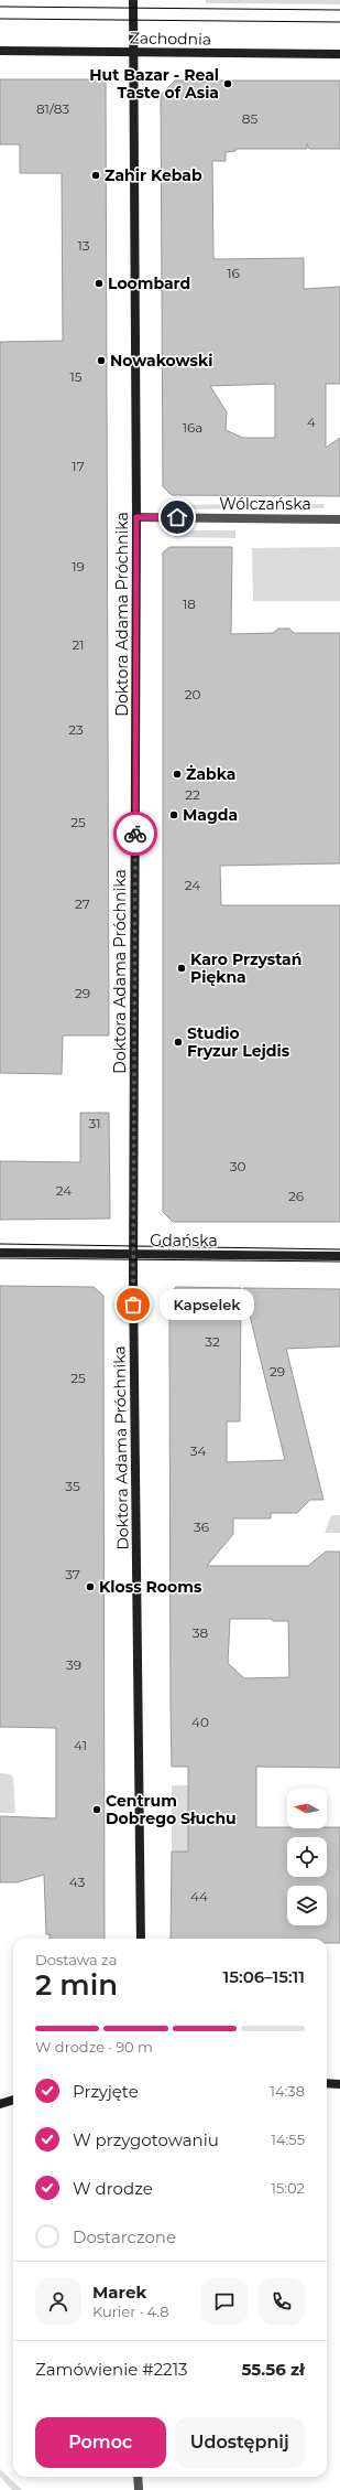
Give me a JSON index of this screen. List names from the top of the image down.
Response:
{
  "streets": {
    "street": [
      "Zachodnia",
      "Wólczańska",
      "Doktora Adama Próchnika",
      "Gdańska"
    ]
  },
  "crossings": [
    ["Zachodnia", "Doktora Adama Próchnika"],
    ["Wólczańska", "Doktora Adama Próchnika"],
    ["Doktora Adama Próchnika", "Gdańska"]
  ],
  "places": [
    "Hut Bazar - Real Taste of Asia",
    "Zahir Kebab",
    "Loombard",
    "Nowakowski",
    "Żabka",
    "Magda",
    "Karo Przystań Piękna",
    "Studio Fryzur Lejdis",
    "Kapselek",
    "Kloss Rooms",
    "Centrum Dobrego Słuchu"
  ],
  "house_numbers": [
    "81/83",
    "85",
    "13",
    "16",
    "15",
    "4",
    "16a",
    "17",
    "19",
    "18",
    "21",
    "20",
    "23",
    "22",
    "25",
    "24",
    "27",
    "29",
    "31",
    "30",
    "24",
    "26",
    "32",
    "29",
    "25",
    "34",
    "35",
    "36",
    "37",
    "38",
    "39",
    "40",
    "41",
    "43",
    "44"
  ],
  "north": "left",
  "page": {
    "bubble": "Kapselek",
    "heading": ["2 min", "Dostawa za", "15:06–15:11"],
    "panel": [
      "Marek",
      "Kurier · 4.8",
      "Zamówienie #2213",
      "55.56 zł"
    ],
    "bar": "W drodze · 90 m",
    "list": [
      ["Przyjęte", "14:38"],
      ["W przygotowaniu", "14:55"],
      ["W drodze", "15:02"],
      "Dostarczone"
    ],
    "buttons": ["Pomoc", "Udostępnij"]
  }
}
